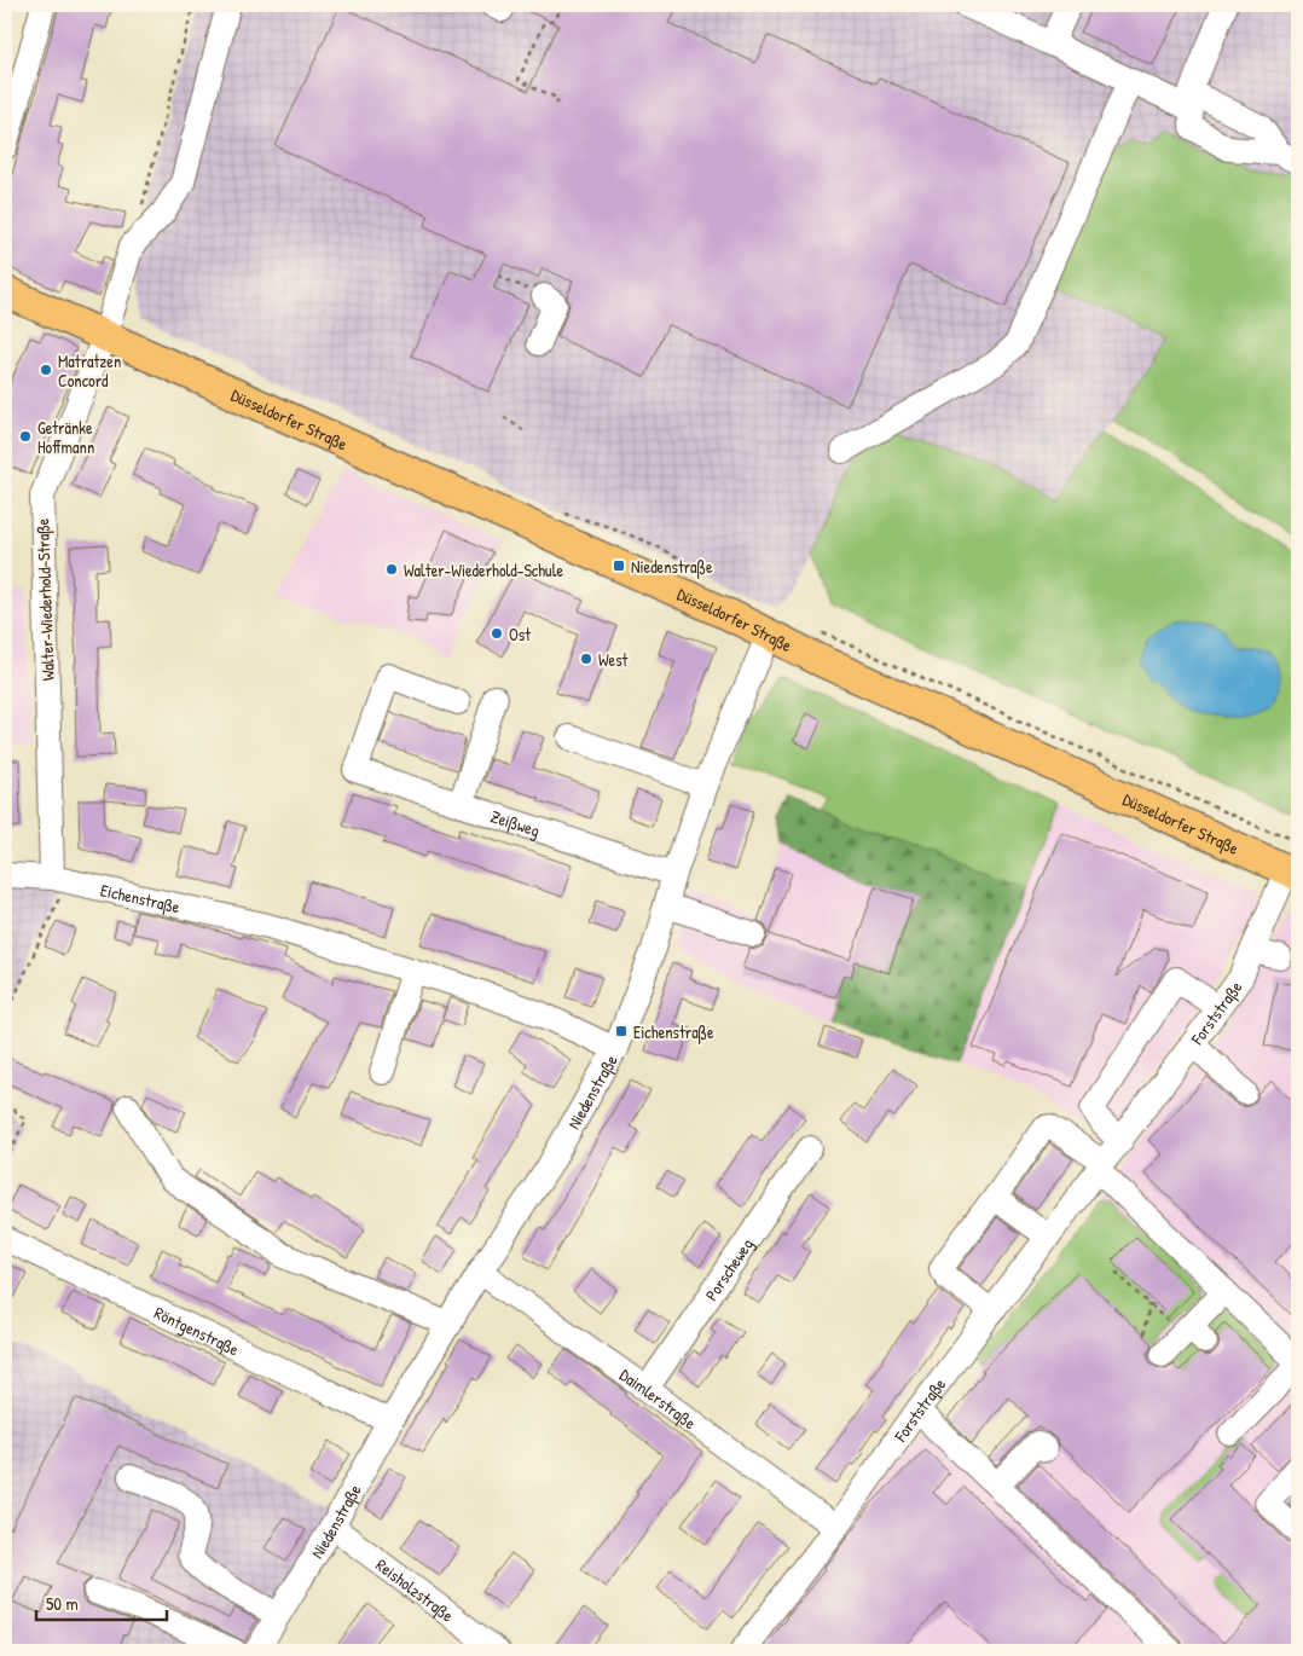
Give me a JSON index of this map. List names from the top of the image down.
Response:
{
  "streets": {
    "main road": ["Düsseldorfer Straße"],
    "street": [
      "Walter-Wiederhold-Straße",
      "Zeißweg",
      "Eichenstraße",
      "Forststraße",
      "Niedenstraße",
      "Porscheweg",
      "Röntgenstraße",
      "Daimlerstraße",
      "Reisholzstraße"
    ]
  },
  "crossings": [
    ["Düsseldorfer Straße", "Walter-Wiederhold-Straße"],
    ["Düsseldorfer Straße", "Forststraße"],
    ["Düsseldorfer Straße", "Niedenstraße"],
    ["Walter-Wiederhold-Straße", "Eichenstraße"],
    ["Zeißweg", "Niedenstraße"],
    ["Eichenstraße", "Niedenstraße"],
    ["Forststraße", "Daimlerstraße"],
    ["Niedenstraße", "Röntgenstraße"],
    ["Niedenstraße", "Daimlerstraße"],
    ["Niedenstraße", "Reisholzstraße"],
    ["Porscheweg", "Daimlerstraße"]
  ],
  "places": {
    "other": [
      "Matratzen Concord",
      "Getränke Hoffmann",
      "Walter-Wiederhold-Schule",
      "Ost",
      "West"
    ],
    "transit": ["Niedenstraße", "Eichenstraße"]
  },
  "scale_bar": "50 m"
}
